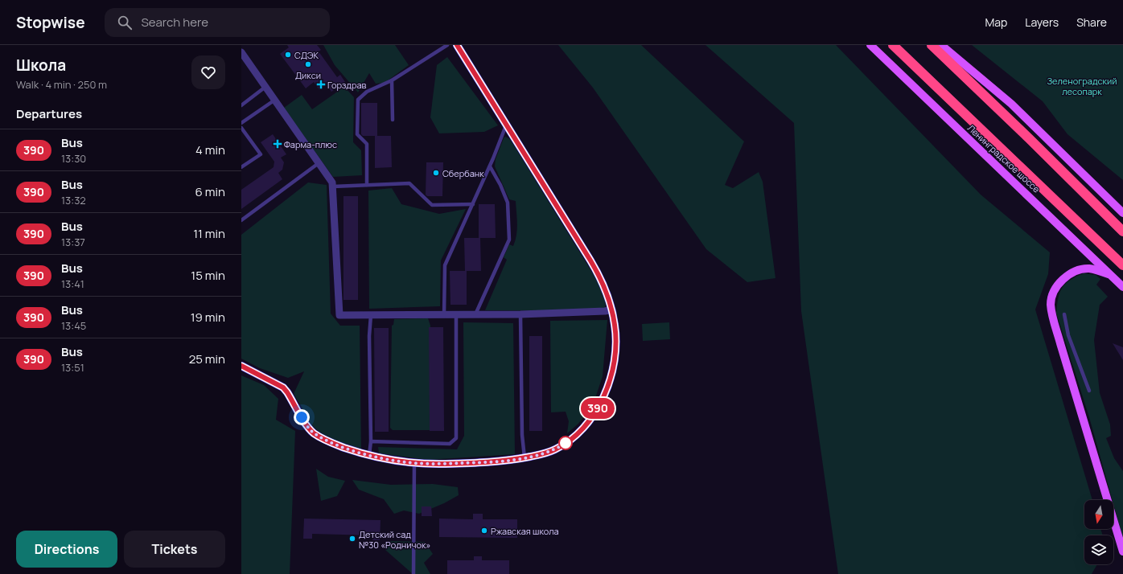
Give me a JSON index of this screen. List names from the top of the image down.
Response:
{
  "streets": {
    "highway": ["Ленинградское шоссе"]
  },
  "parks": ["Зеленоградский лесопарк"],
  "places": {
    "other": [
      "СДЭК",
      "Дикси",
      "Сбербанк",
      "Ржавская школа",
      "Детский сад №30 «Родничок»"
    ],
    "health": ["Горздрав", "Фарма-плюс"]
  },
  "lines": ["bus line 390"],
  "north": "bottom",
  "page": {
    "header": "Stopwise",
    "search": "Search here",
    "nav": ["Map", "Layers", "Share"],
    "heading": [
      ["Школа", "Walk · 4 min · 250 m"],
      "Departures"
    ],
    "on_map": "390",
    "list": [
      {
        "mark": "390",
        "name": "Bus",
        "note": "13:30",
        "value": "4 min"
      },
      {
        "mark": "390",
        "name": "Bus",
        "note": "13:32",
        "value": "6 min"
      },
      {
        "mark": "390",
        "name": "Bus",
        "note": "13:37",
        "value": "11 min"
      },
      {
        "mark": "390",
        "name": "Bus",
        "note": "13:41",
        "value": "15 min"
      },
      {
        "mark": "390",
        "name": "Bus",
        "note": "13:45",
        "value": "19 min"
      },
      {
        "mark": "390",
        "name": "Bus",
        "note": "13:51",
        "value": "25 min"
      }
    ],
    "buttons": ["Directions", "Tickets"]
  }
}
